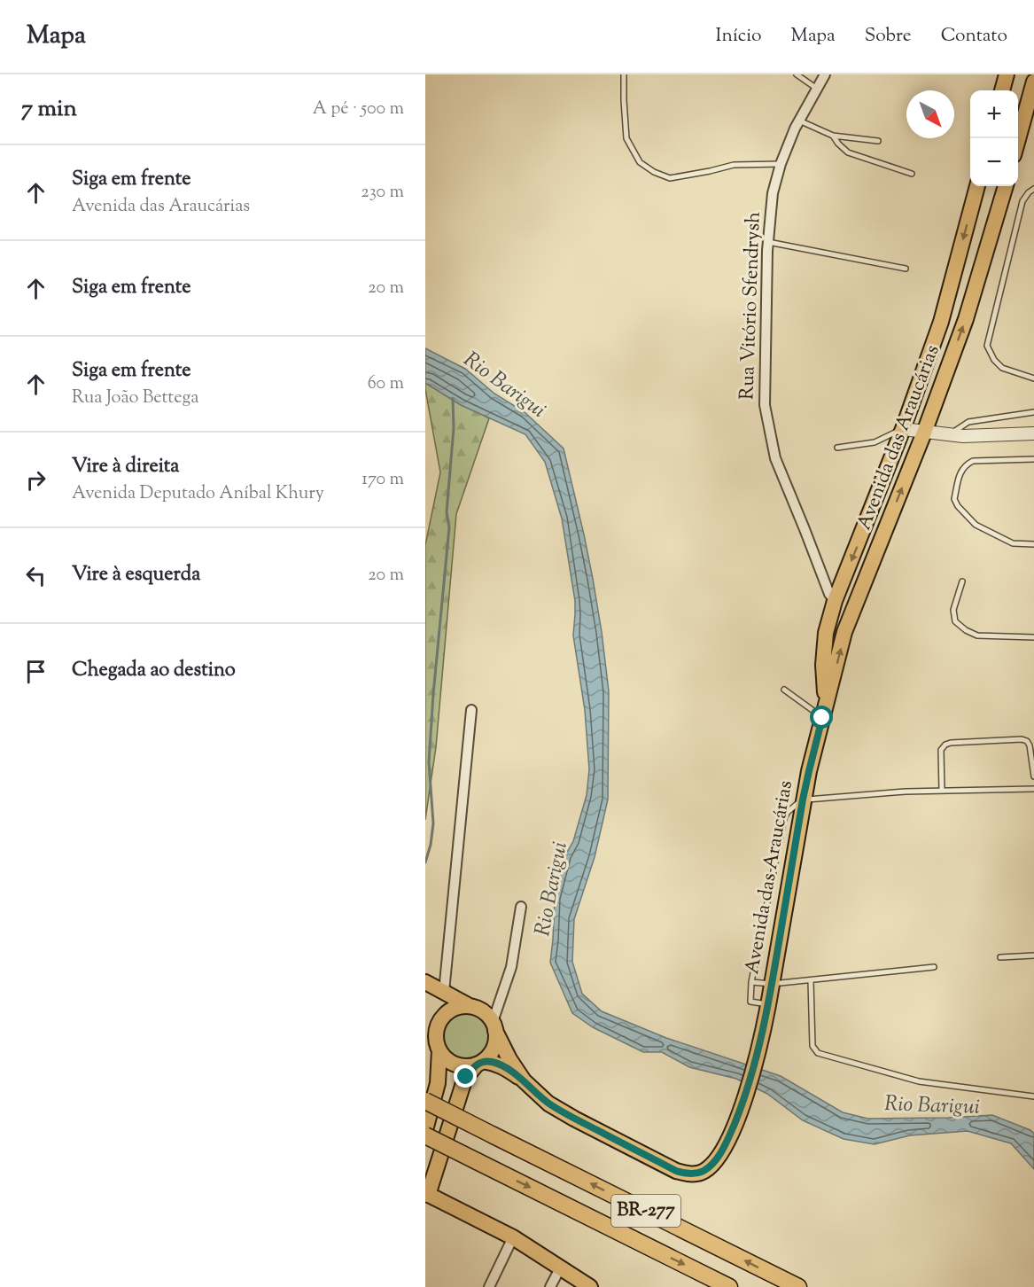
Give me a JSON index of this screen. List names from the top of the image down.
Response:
{
  "streets": {
    "highway": ["BR-277"],
    "main road": ["Avenida das Araucárias"],
    "street": ["Rua Vitório Sfendrysh"]
  },
  "crossings": [
    ["Rua Vitório Sfendrysh", "Avenida das Araucárias"]
  ],
  "water": ["Rio Barigui"],
  "north": "bottom right",
  "page": {
    "header": "Mapa",
    "nav": [
      "Início",
      "Mapa",
      "Sobre",
      "Contato"
    ],
    "heading": ["7 min", "A pé · 500 m"],
    "map_buttons": ["+", "−"],
    "list": [
      ["Siga em frente", "Avenida das Araucárias", "230 m"],
      ["Siga em frente", "20 m"],
      ["Siga em frente", "Rua João Bettega", "60 m"],
      ["Vire à direita", "Avenida Deputado Aníbal Khury", "170 m"],
      ["Vire à esquerda", "20 m"],
      "Chegada ao destino"
    ]
  }
}
